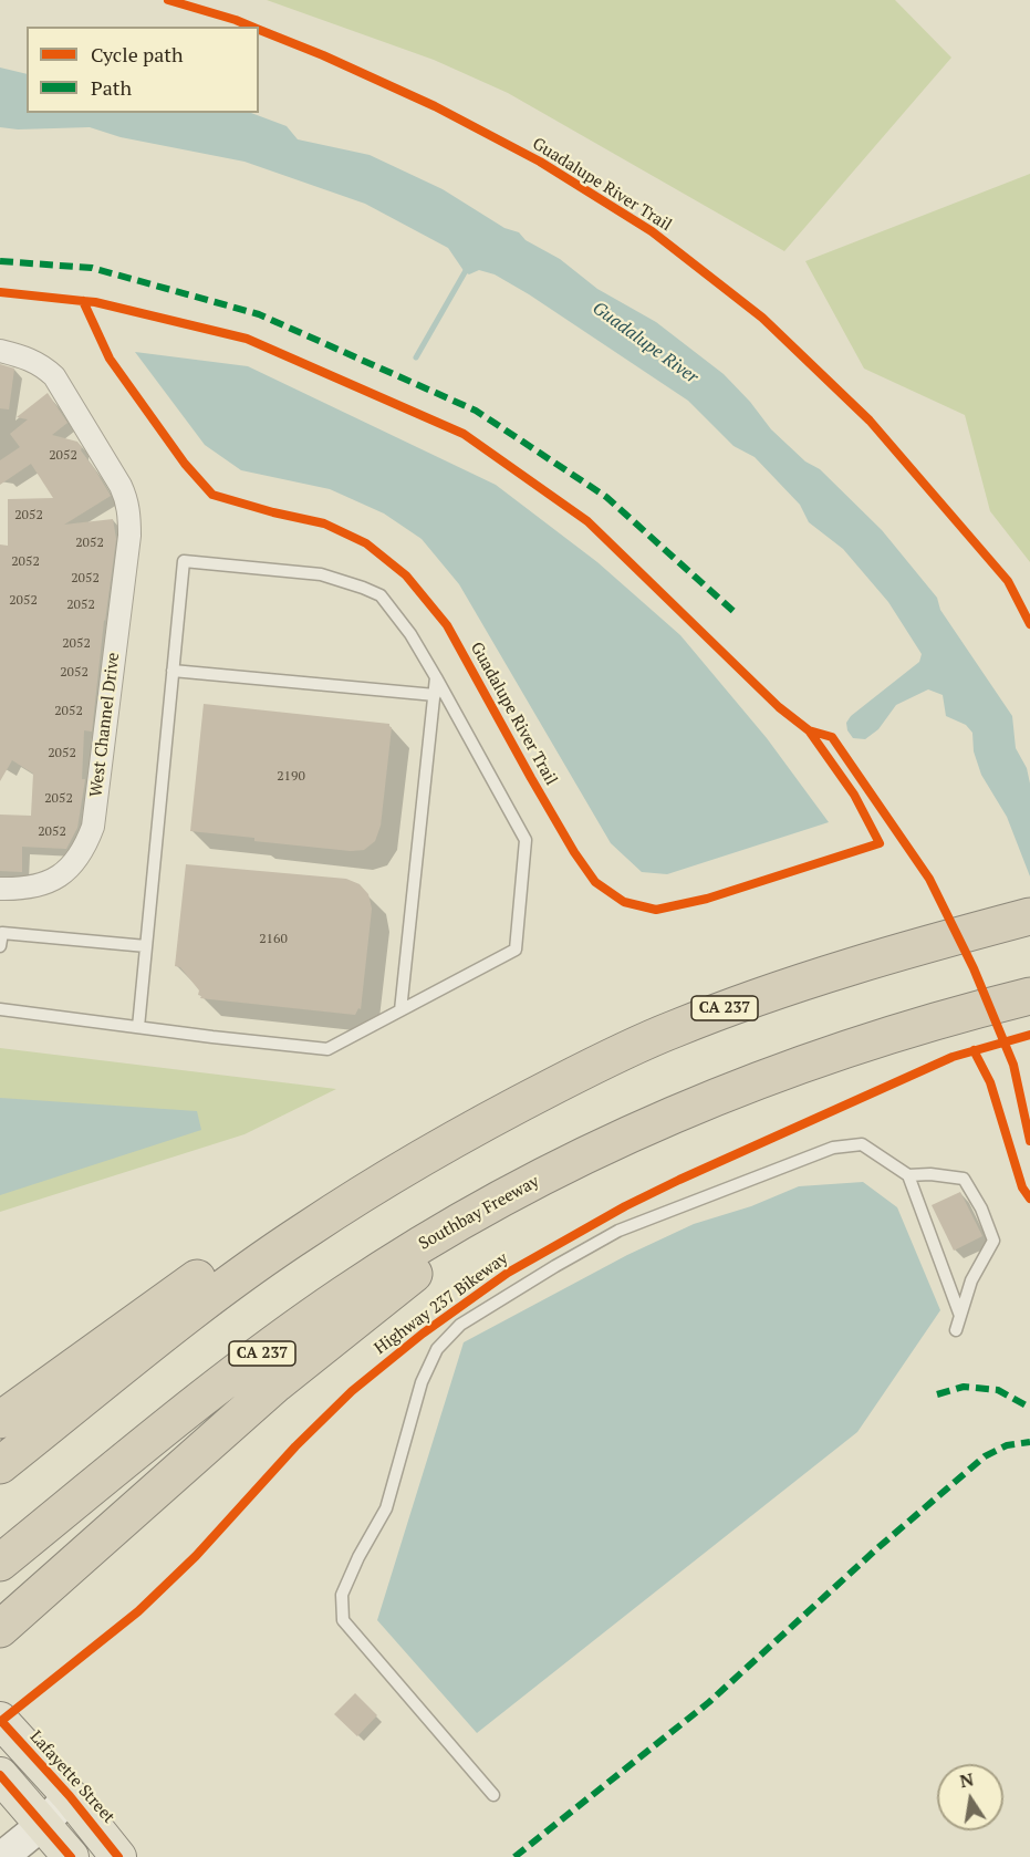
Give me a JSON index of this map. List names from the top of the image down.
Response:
{
  "streets": {
    "highway": ["CA 237", "Southbay Freeway"],
    "main road": ["Lafayette Street"],
    "street": ["West Channel Drive"],
    "cycle path": ["Guadalupe River Trail", "Highway 237 Bikeway"]
  },
  "water": ["Guadalupe River"],
  "house_numbers": [
    "2052",
    "2052",
    "2052",
    "2052",
    "2052",
    "2052",
    "2052",
    "2052",
    "2052",
    "2052",
    "2052",
    "2190",
    "2052",
    "2052",
    "2160"
  ],
  "legend": ["Cycle path", "Path"],
  "north": "top"
}
